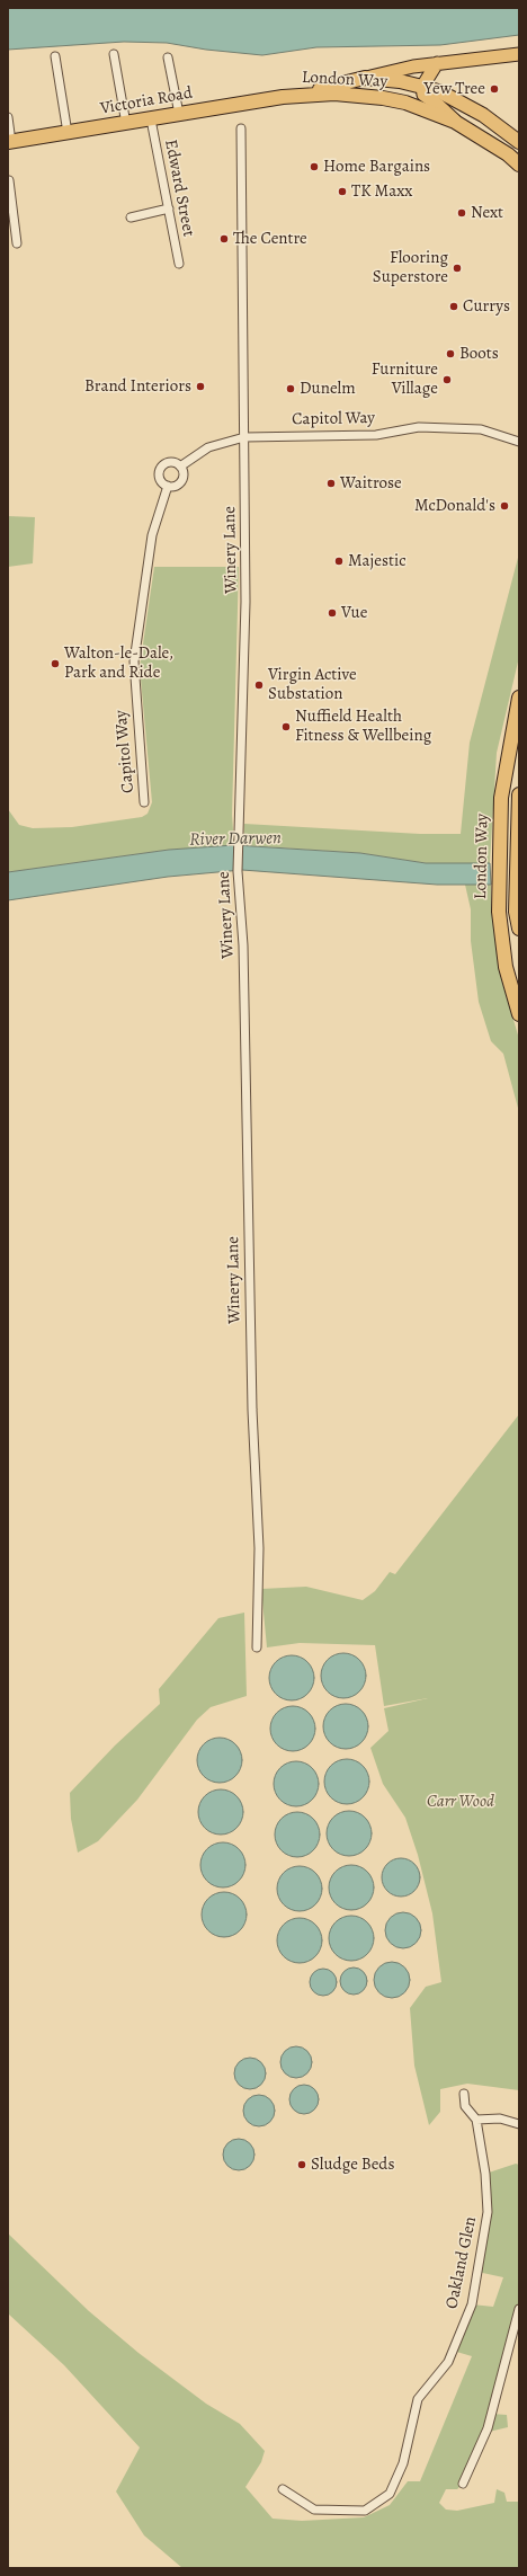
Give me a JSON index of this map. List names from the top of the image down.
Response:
{
  "streets": {
    "highway": ["London Way", "Victoria Road"],
    "street": [
      "Edward Street",
      "Capitol Way",
      "Winery Lane",
      "Oakland Glen"
    ]
  },
  "crossings": [
    ["London Way", "Victoria Road"],
    ["Victoria Road", "Edward Street"],
    ["Capitol Way", "Winery Lane"]
  ],
  "water": ["River Darwen"],
  "parks": ["Carr Wood"],
  "places": [
    "Yew Tree",
    "Home Bargains",
    "TK Maxx",
    "Next",
    "The Centre",
    "Flooring Superstore",
    "Currys",
    "Boots",
    "Furniture Village",
    "Brand Interiors",
    "Dunelm",
    "Waitrose",
    "McDonald's",
    "Majestic",
    "Vue",
    "Walton-le-Dale, Park and Ride",
    "Virgin Active Substation",
    "Nuffield Health Fitness & Wellbeing",
    "Sludge Beds"
  ]
}
